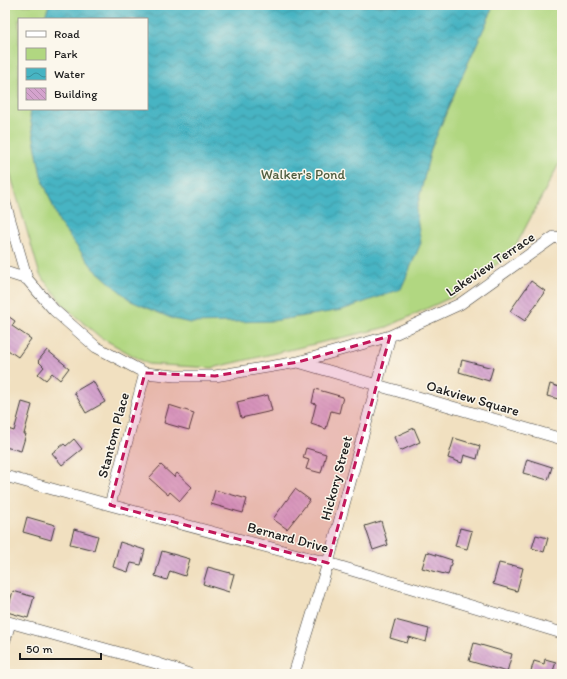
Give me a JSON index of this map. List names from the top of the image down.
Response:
{
  "streets": {
    "street": [
      "Lakeview Terrace",
      "Oakview Square",
      "Stantom Place",
      "Hickory Street",
      "Bernard Drive"
    ]
  },
  "crossings": [
    ["Lakeview Terrace", "Oakview Square"],
    ["Lakeview Terrace", "Stantom Place"],
    ["Lakeview Terrace", "Hickory Street"],
    ["Oakview Square", "Hickory Street"],
    ["Stantom Place", "Bernard Drive"],
    ["Hickory Street", "Bernard Drive"]
  ],
  "parks": ["Walker's Pond"],
  "legend": [
    "Road",
    "Park",
    "Water",
    "Building"
  ],
  "scale_bar": "50 m"
}
